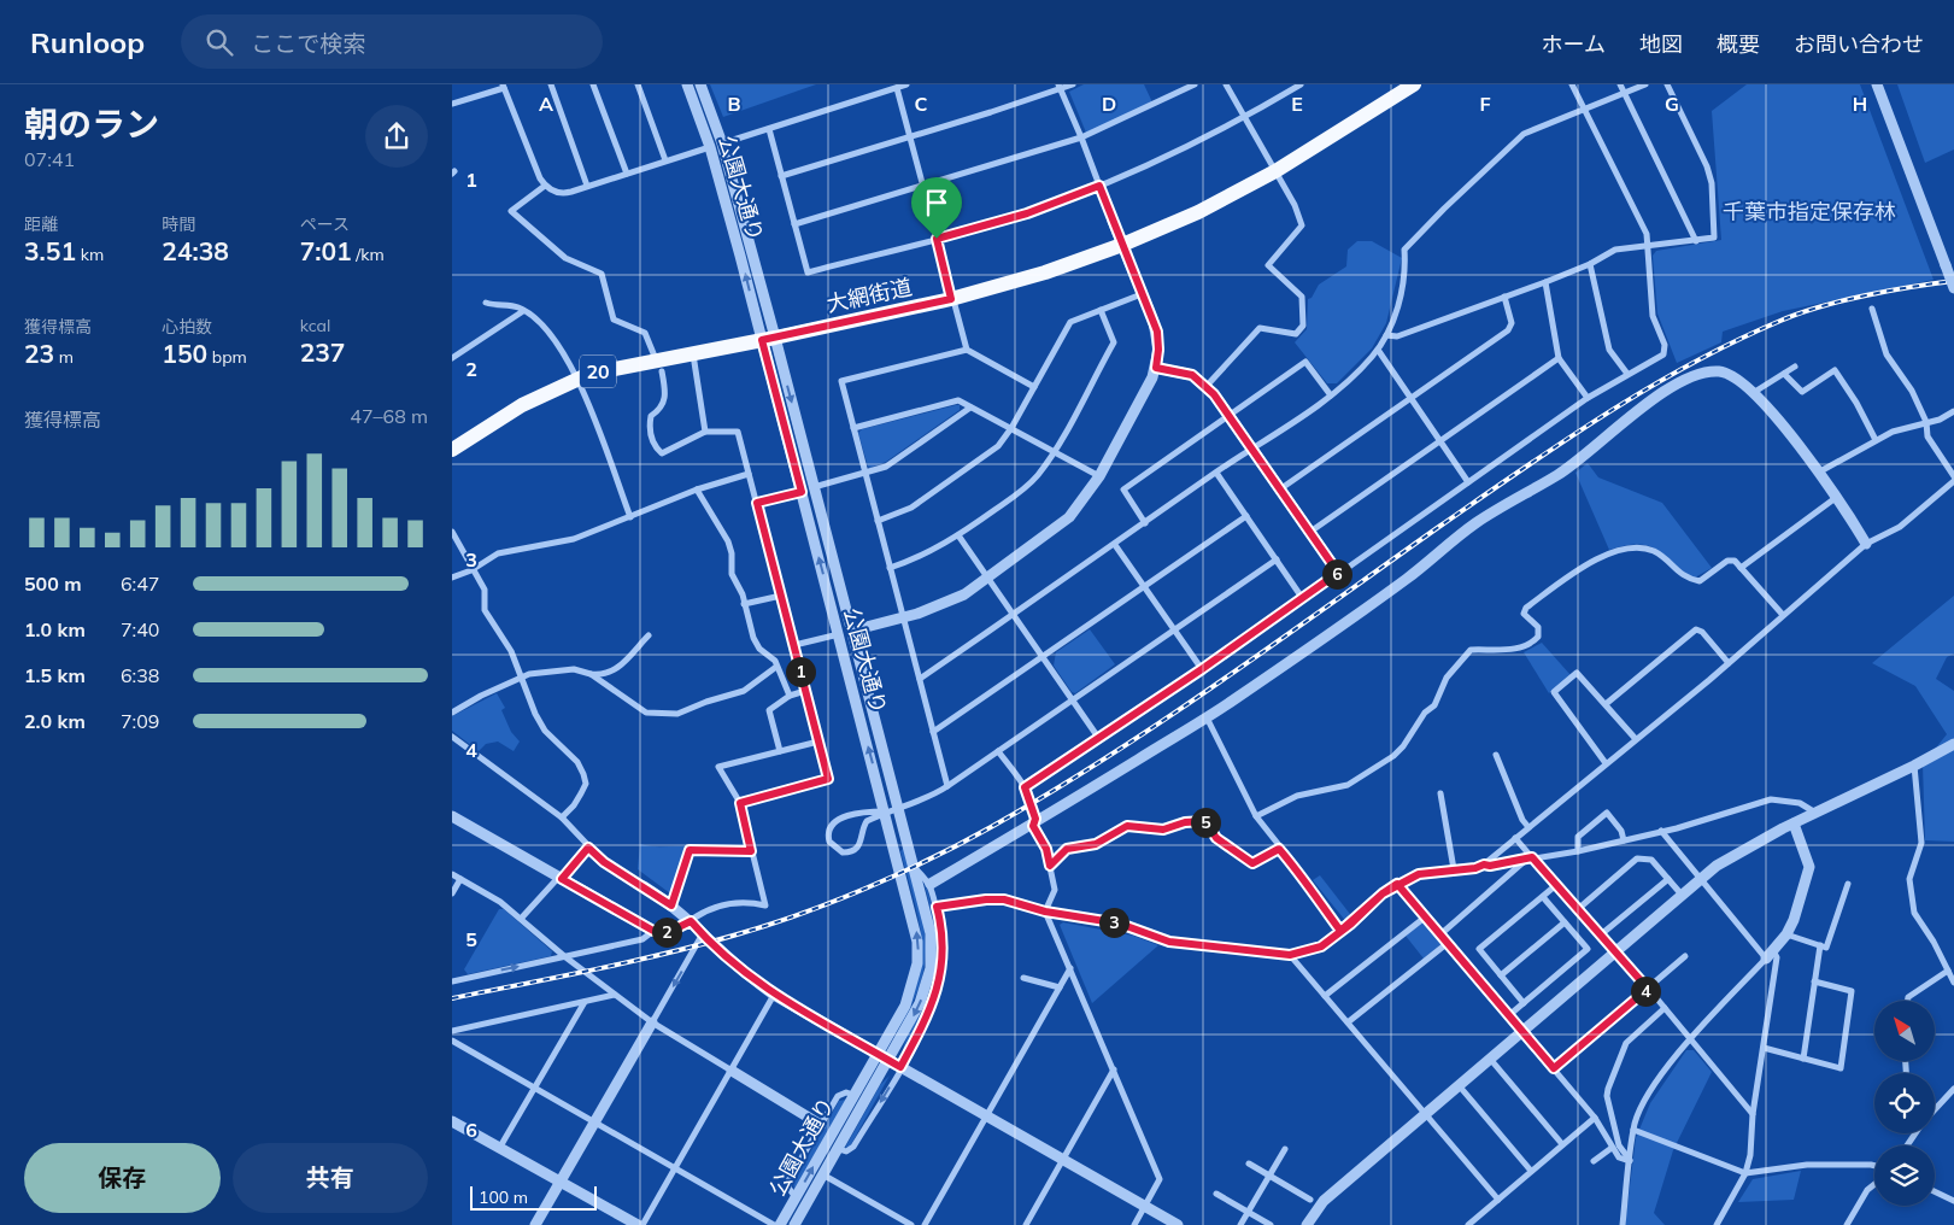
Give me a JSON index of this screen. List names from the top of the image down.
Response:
{
  "streets": {
    "main road": ["大網街道", "20"],
    "street": ["公園大通り"]
  },
  "crossings": [
    ["公園大通り", "大網街道"]
  ],
  "parks": ["千葉市指定保存林"],
  "scale_bar": "100 m",
  "north": "top left",
  "page": {
    "header": "Runloop",
    "search": "ここで検索",
    "nav": [
      "ホーム",
      "地図",
      "概要",
      "お問い合わせ"
    ],
    "heading": ["朝のラン", "07:41"],
    "stats": [
      ["距離", "3.51 km"],
      ["時間", "24:38"],
      ["ペース", "7:01 /km"],
      ["獲得標高", "23 m"],
      ["心拍数", "150 bpm"],
      ["kcal", "237"]
    ],
    "chart": ["獲得標高", "47–68 m"],
    "pins": [
      "6",
      "1",
      "5",
      "3",
      "2",
      "4"
    ],
    "list": [
      {
        "name": "500 m",
        "note": "6:47"
      },
      {
        "name": "1.0 km",
        "note": "7:40"
      },
      {
        "name": "1.5 km",
        "note": "6:38"
      },
      {
        "name": "2.0 km",
        "note": "7:09"
      }
    ],
    "buttons": ["保存", "共有"],
    "scale": "100 m"
  },
  "grid": {
    "columns": [
      "A",
      "B",
      "C",
      "D",
      "E",
      "F",
      "G",
      "H"
    ],
    "rows": [
      "1",
      "2",
      "3",
      "4",
      "5",
      "6"
    ]
  }
}
